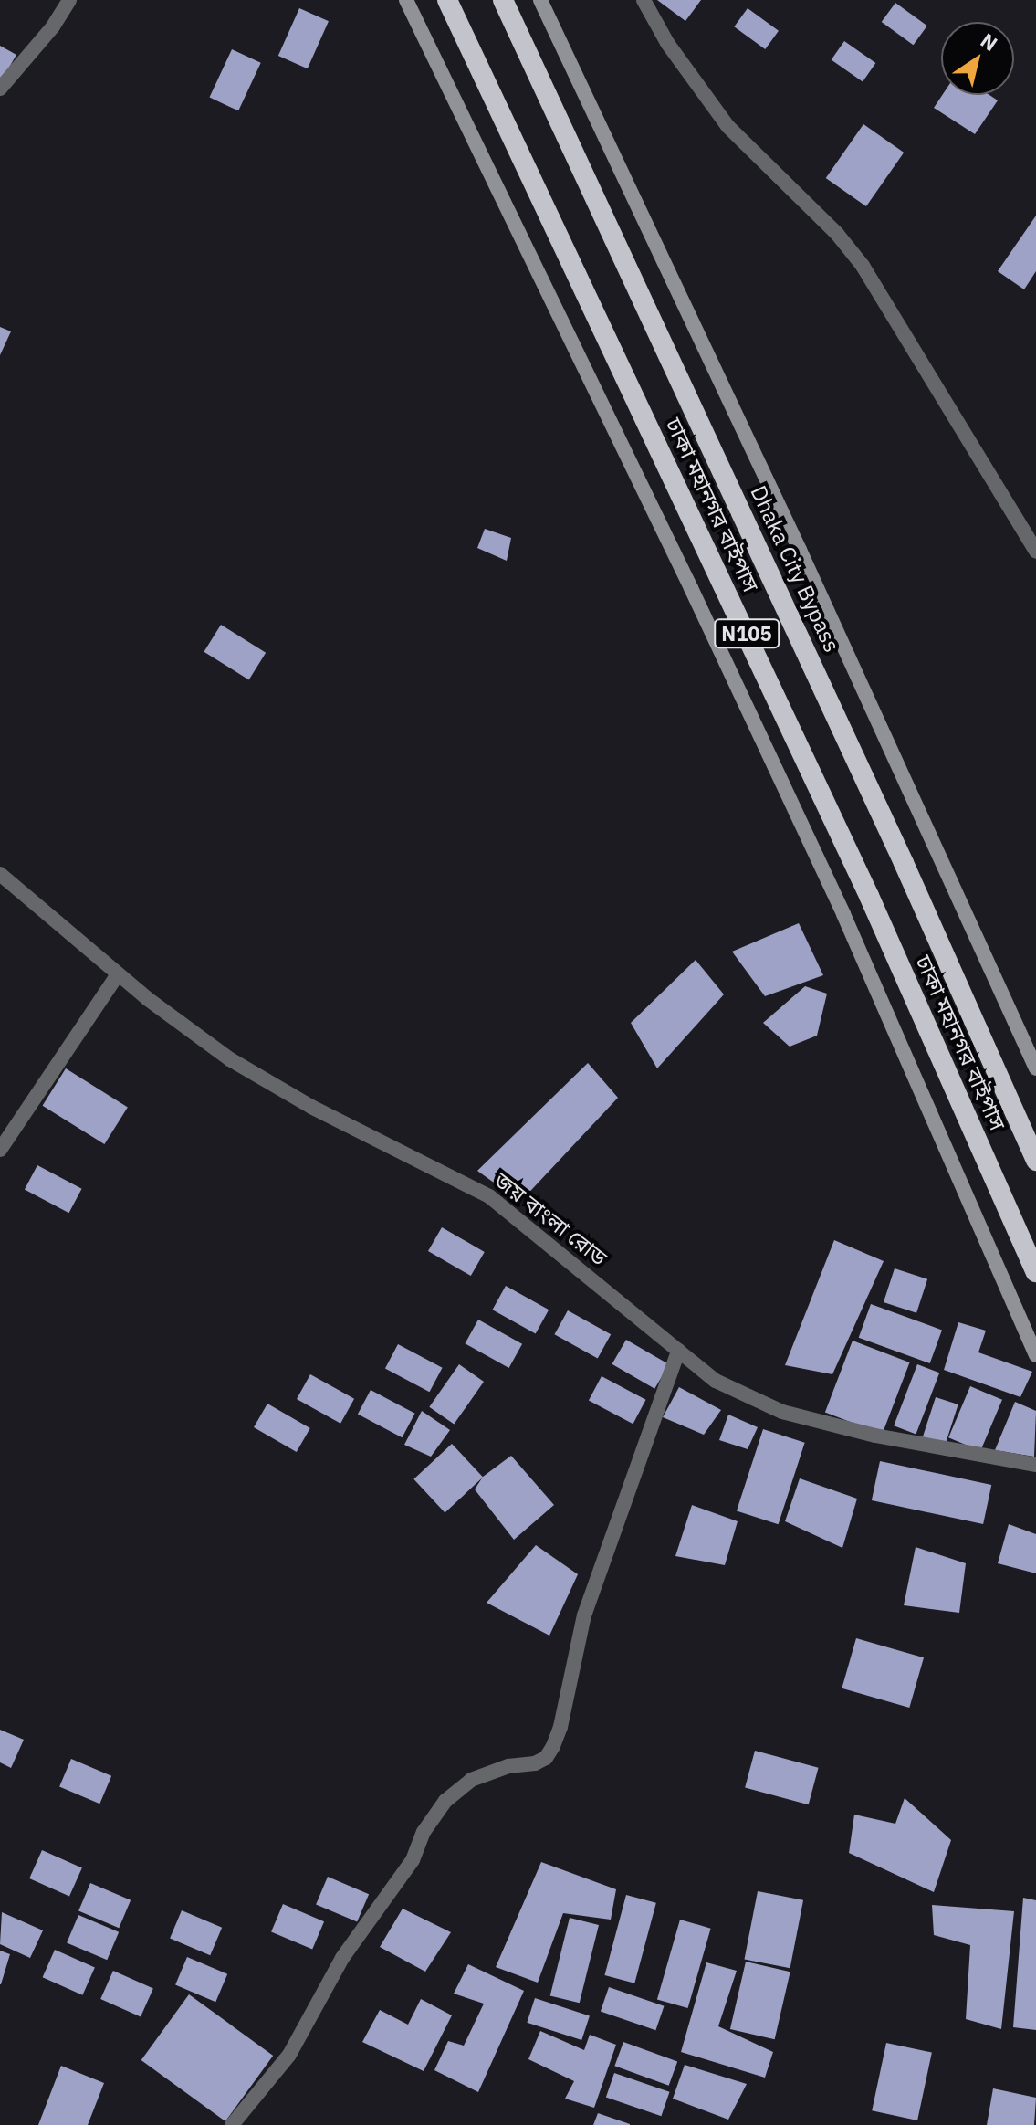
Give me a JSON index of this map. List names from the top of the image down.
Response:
{
  "streets": {
    "highway": ["ঢাকা মহানগর বাইপাস", "Dhaka City Bypass", "N105"],
    "street": ["জয় বাংলা রোড"]
  },
  "north": "top right"
}
